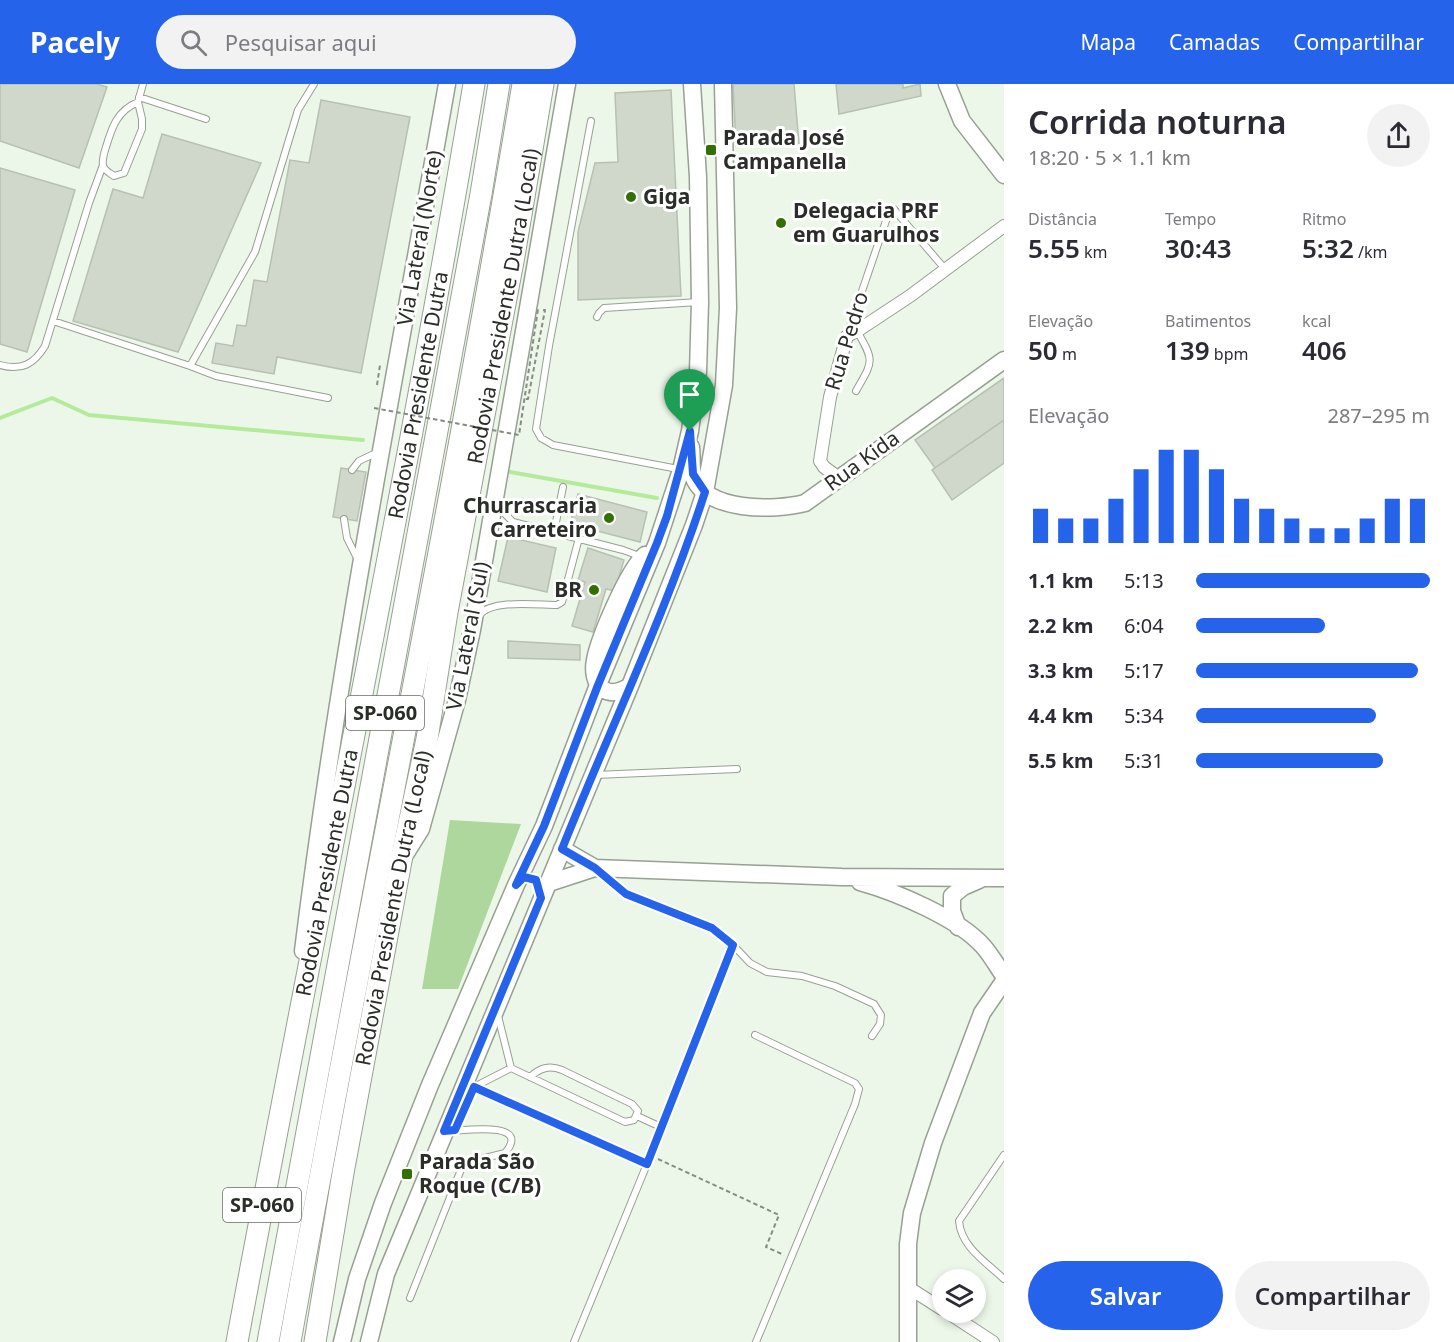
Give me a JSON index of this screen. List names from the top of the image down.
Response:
{
  "streets": {
    "highway": ["Rodovia Presidente Dutra (Local)", "Rodovia Presidente Dutra", "SP-060"],
    "main road": ["Via Lateral (Norte)", "Rua Kida", "Via Lateral (Sul)"],
    "street": ["Rua Pedro"]
  },
  "crossings": [
    ["Via Lateral (Norte)", "Rodovia Presidente Dutra"],
    ["Rodovia Presidente Dutra (Local)", "Via Lateral (Sul)"],
    ["Rua Pedro", "Rua Kida"]
  ],
  "places": {
    "transit": ["Parada José Campanella", "Parada São Roque (C/B)"],
    "other": [
      "Giga",
      "Delegacia PRF em Guarulhos",
      "Churrascaria Carreteiro",
      "BR"
    ]
  },
  "page": {
    "header": "Pacely",
    "search": "Pesquisar aqui",
    "nav": ["Mapa", "Camadas", "Compartilhar"],
    "heading": ["Corrida noturna", "18:20 · 5 × 1.1 km"],
    "stats": [
      ["Distância", "5.55 km"],
      ["Tempo", "30:43"],
      ["Ritmo", "5:32 /km"],
      ["Elevação", "50 m"],
      ["Batimentos", "139 bpm"],
      ["kcal", "406"]
    ],
    "chart": ["Elevação", "287–295 m"],
    "list": [
      {
        "name": "1.1 km",
        "note": "5:13"
      },
      {
        "name": "2.2 km",
        "note": "6:04"
      },
      {
        "name": "3.3 km",
        "note": "5:17"
      },
      {
        "name": "4.4 km",
        "note": "5:34"
      },
      {
        "name": "5.5 km",
        "note": "5:31"
      }
    ],
    "buttons": ["Salvar", "Compartilhar"]
  }
}
